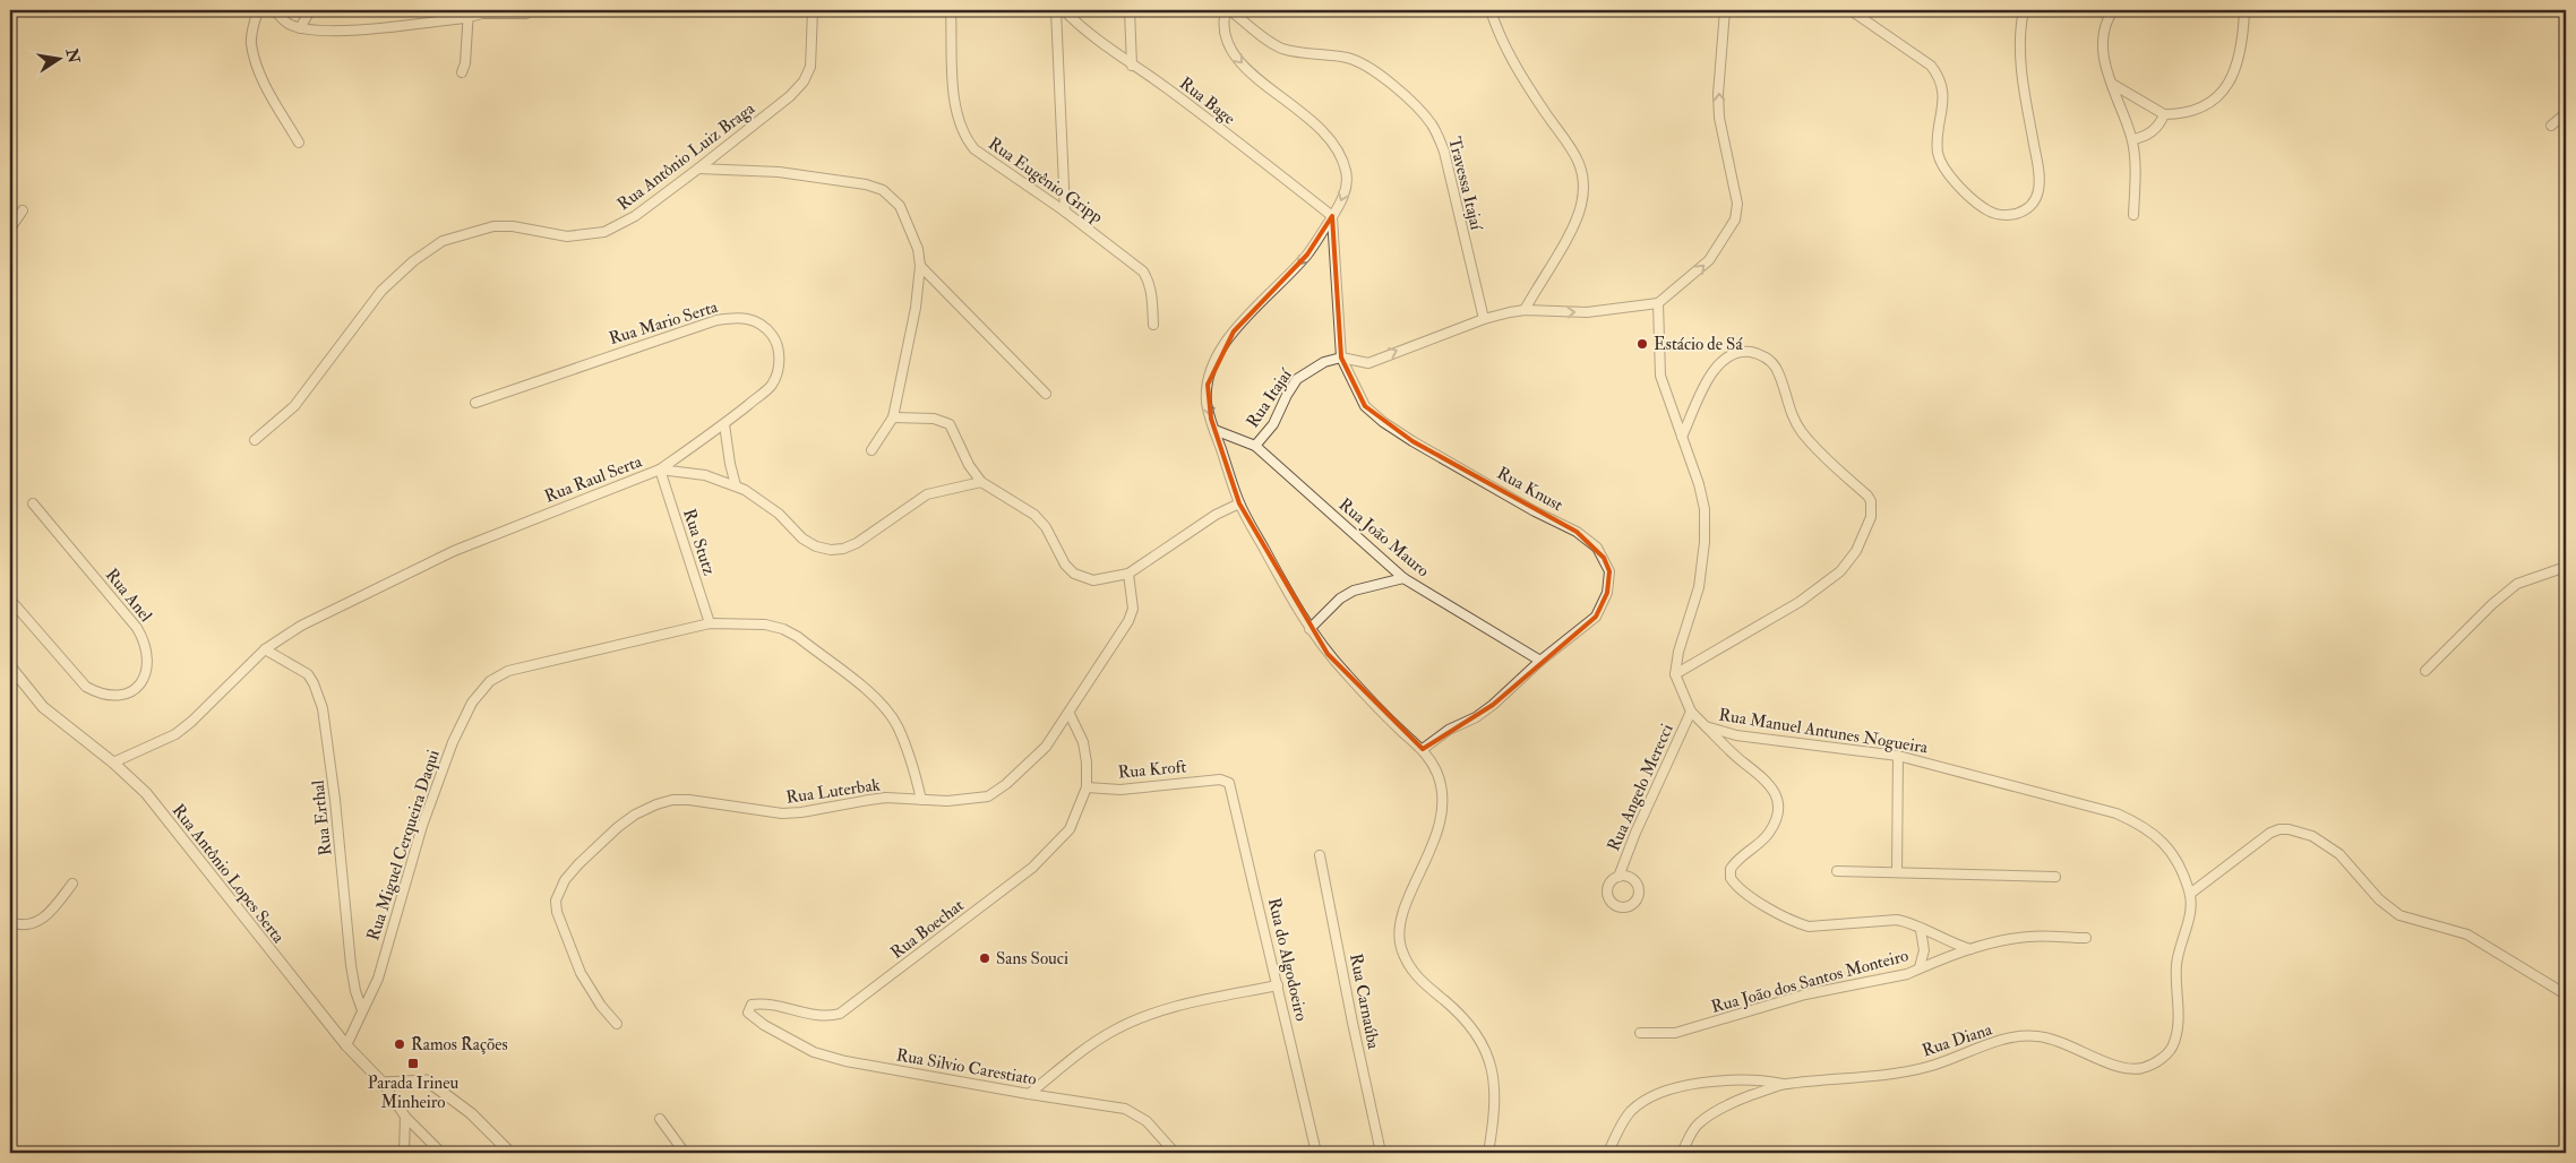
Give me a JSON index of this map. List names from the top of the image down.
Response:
{
  "streets": {
    "street": [
      "Rua Bage",
      "Rua Antônio Luiz Braga",
      "Rua Eugênio Gripp",
      "Travessa Itajaí",
      "Rua Mario Serta",
      "Rua Itajaí",
      "Rua Raul Serta",
      "Rua Knust",
      "Rua João Mauro",
      "Rua Stutz",
      "Rua Anel",
      "Rua Manuel Antunes Nogueira",
      "Rua Kroft",
      "Rua Angelo Merecci",
      "Rua Luterbak",
      "Rua Erthal",
      "Rua Miguel Cerqueira Daqui",
      "Rua Antônio Lopes Serta",
      "Rua Boechat",
      "Rua do Algodoeiro",
      "Rua João dos Santos Monteiro",
      "Rua Carnaúba",
      "Rua Diana",
      "Rua Silvio Carestiato"
    ]
  },
  "crossings": [
    ["Rua Bage", "Rua Knust"],
    ["Rua Mario Serta", "Rua Raul Serta"],
    ["Rua Mario Serta", "Rua Stutz"],
    ["Rua Itajaí", "Rua Knust"],
    ["Rua Itajaí", "Rua João Mauro"],
    ["Rua Raul Serta", "Rua Stutz"],
    ["Rua Raul Serta", "Rua Erthal"],
    ["Rua Raul Serta", "Rua Antônio Lopes Serta"],
    ["Rua Knust", "Rua João Mauro"],
    ["Rua Stutz", "Rua Miguel Cerqueira Daqui"],
    ["Rua Manuel Antunes Nogueira", "Rua Angelo Merecci"],
    ["Rua Manuel Antunes Nogueira", "Rua Diana"],
    ["Rua Kroft", "Rua Boechat"],
    ["Rua Kroft", "Rua do Algodoeiro"],
    ["Rua Luterbak", "Rua Miguel Cerqueira Daqui"],
    ["Rua Erthal", "Rua Miguel Cerqueira Daqui"],
    ["Rua Miguel Cerqueira Daqui", "Rua Antônio Lopes Serta"],
    ["Rua Boechat", "Rua Silvio Carestiato"]
  ],
  "places": {
    "other": ["Estácio de Sá", "Sans Souci", "Ramos Rações"],
    "transit": ["Parada Irineu Minheiro"]
  },
  "north": "right"
}
